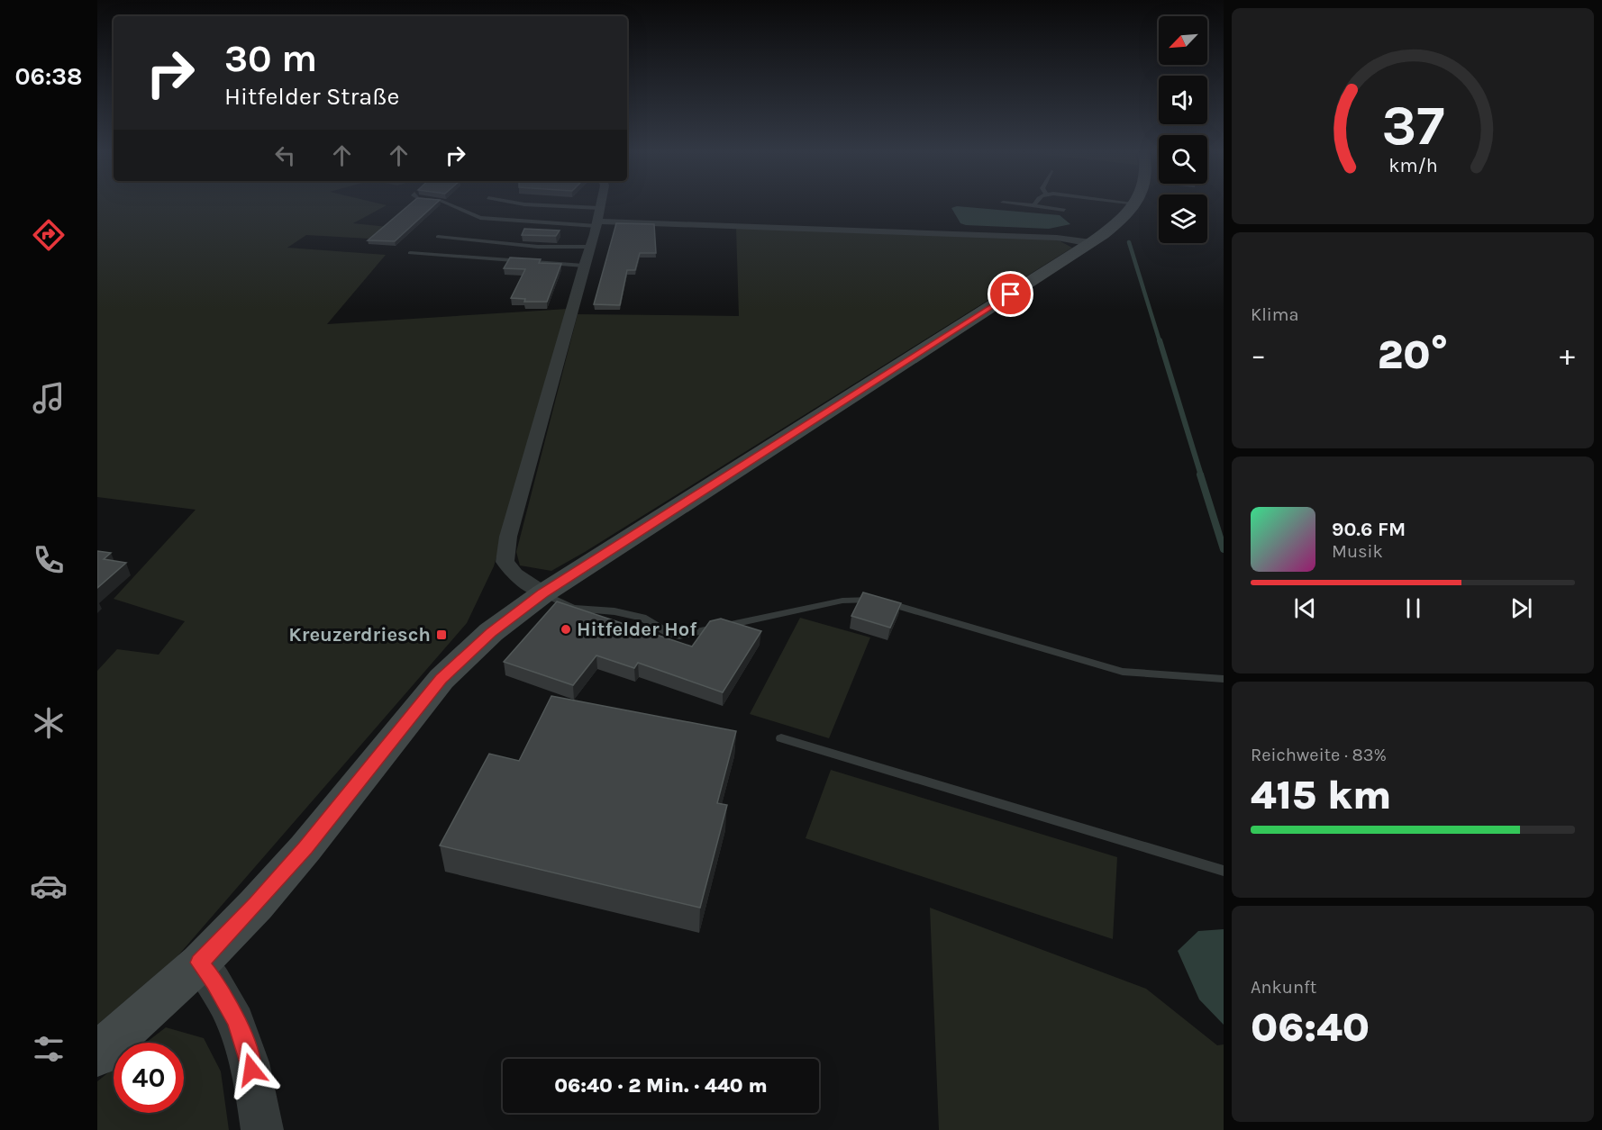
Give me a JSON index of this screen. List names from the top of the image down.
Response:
{
  "places": {
    "other": ["Hitfelder Hof"],
    "transit": ["Kreuzerdriesch"]
  },
  "north": "bottom left",
  "page": {
    "tabs": "06:38",
    "turn": ["30 m", "Hitfelder Straße"],
    "tile": [
      "Klima",
      ["Reichweite · 83%", "415 km"],
      ["Ankunft", "06:40"]
    ],
    "heat": ["−", "20°", "+"],
    "song": ["90.6 FM", "Musik"],
    "limit": "40",
    "trip": "06:40 · 2 Min. · 440 m",
    "gauge": ["37", "km/h"]
  }
}
